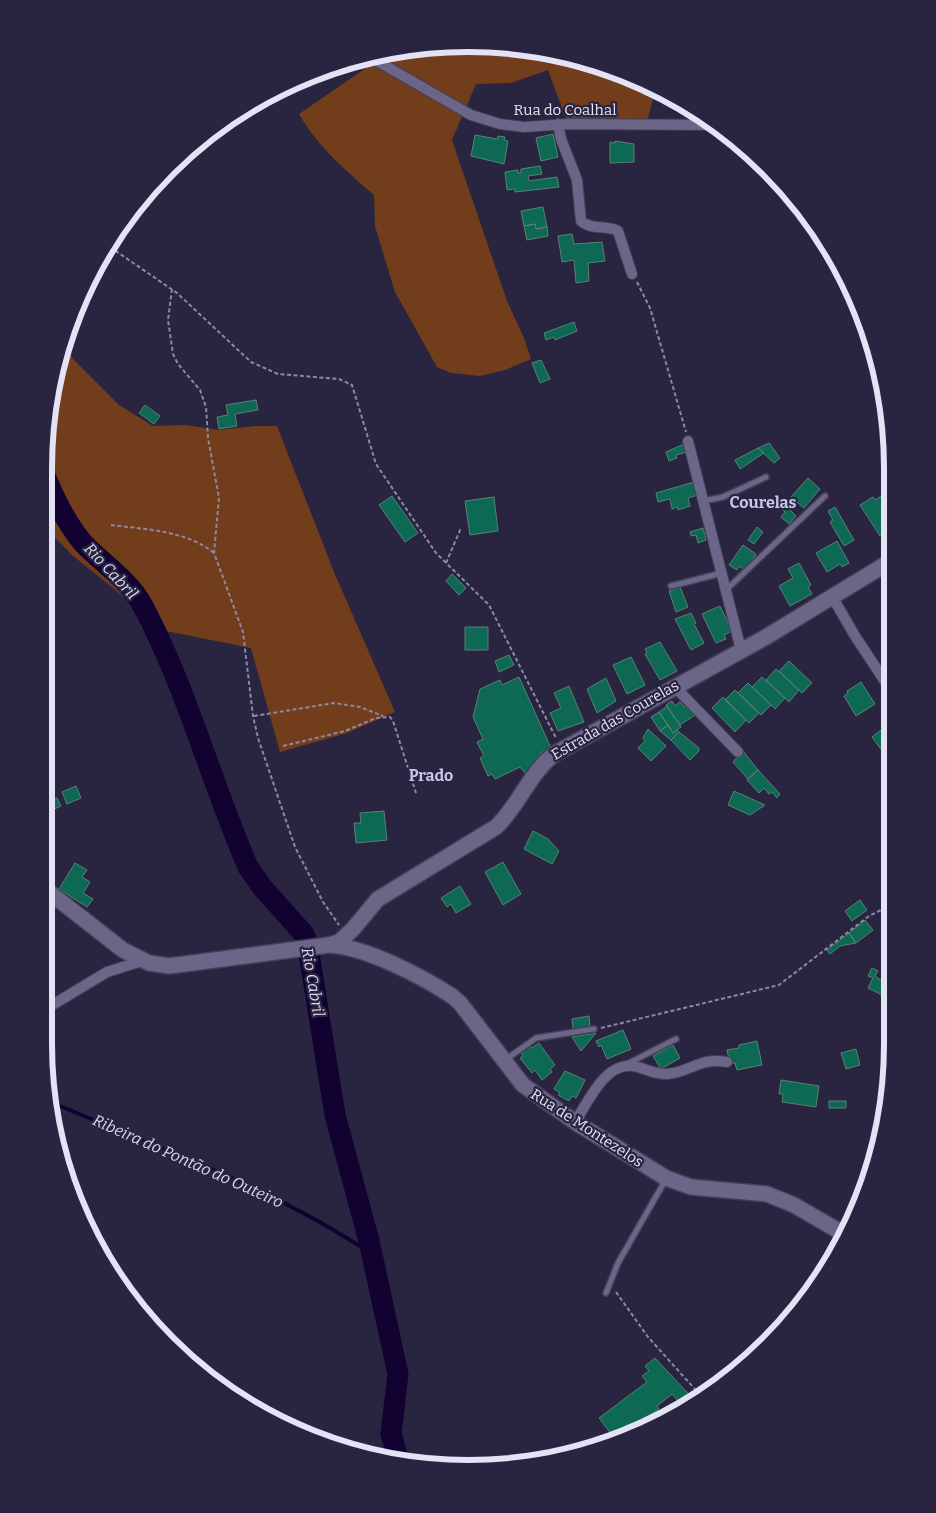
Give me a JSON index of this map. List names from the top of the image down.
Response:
{
  "streets": {
    "main road": ["Estrada das Courelas", "Rua de Montezelos"],
    "street": ["Rua do Coalhal"]
  },
  "crossings": [
    ["Estrada das Courelas", "Rua de Montezelos"]
  ],
  "districts": ["Courelas", "Prado"],
  "water": ["Rio Cabril", "Ribeira do Pontão do Outeiro"]
}
